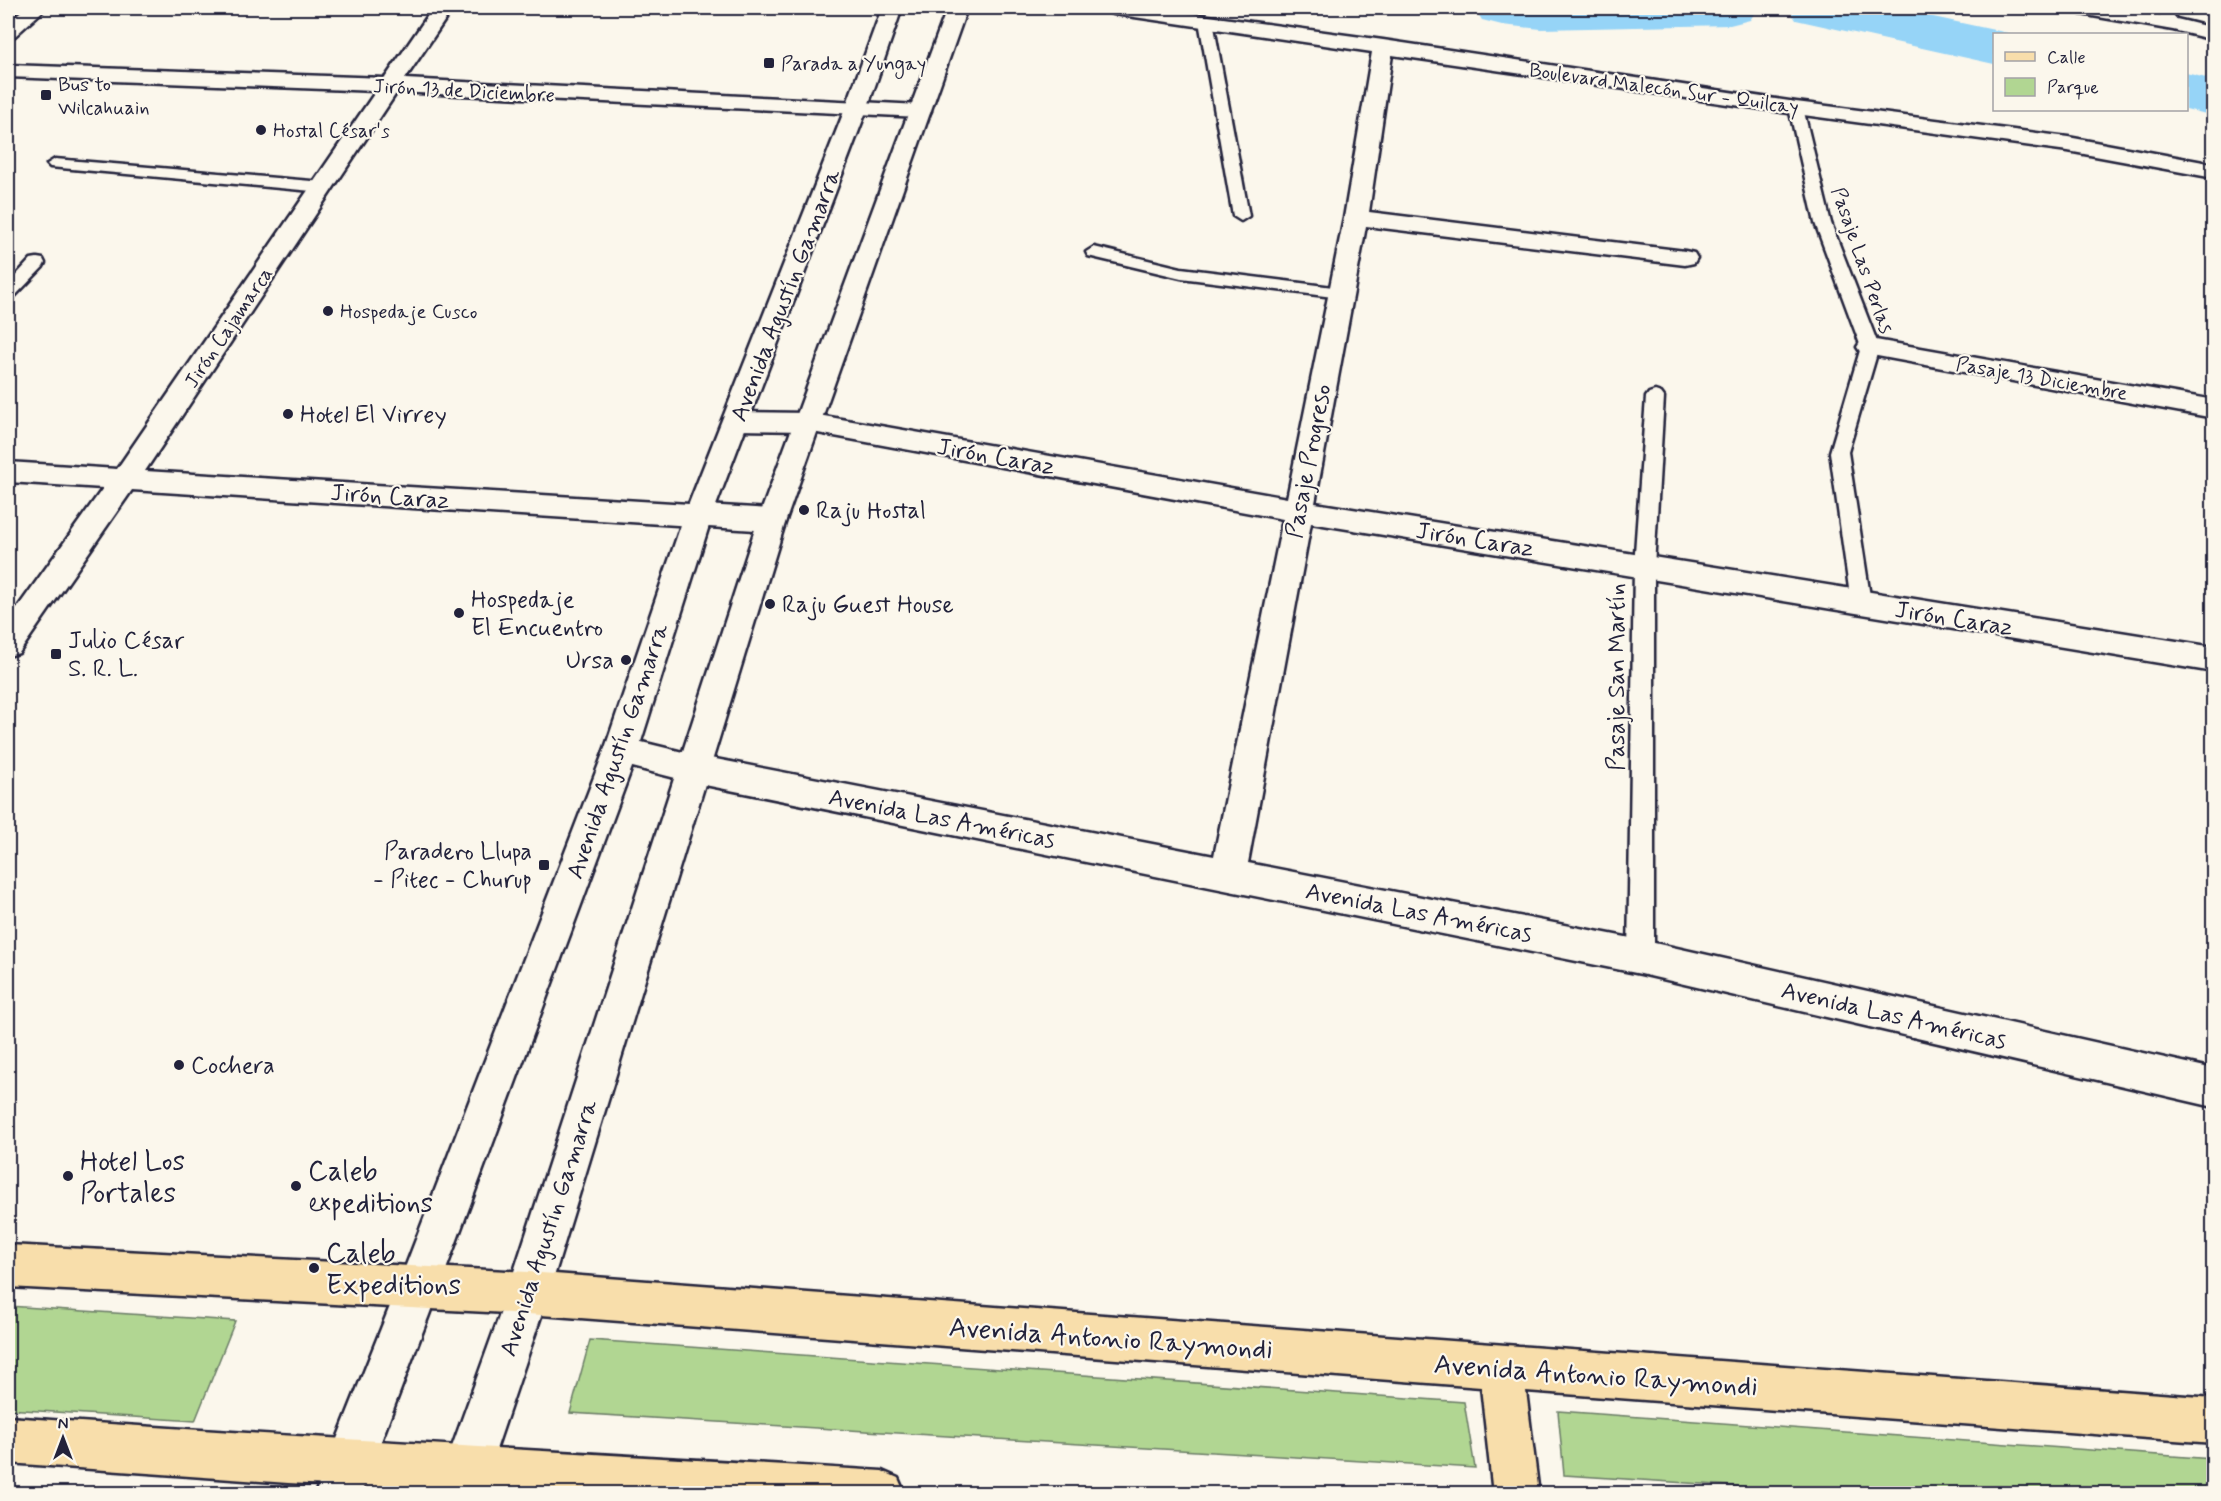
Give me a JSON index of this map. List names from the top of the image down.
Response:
{
  "streets": {
    "main road": ["Avenida Antonio Raymondi"],
    "street": [
      "Boulevard Malecón Sur - Quilcay",
      "Jirón 13 de Diciembre",
      "Avenida Agustín Gamarra",
      "Jirón Cajamarca",
      "Pasaje 13 Diciembre",
      "Jirón Caraz",
      "Pasaje Progreso",
      "Avenida Las Américas"
    ],
    "lane": ["Pasaje Las Perlas", "Pasaje San Martín"]
  },
  "crossings": [
    ["Boulevard Malecón Sur - Quilcay", "Pasaje Las Perlas"],
    ["Boulevard Malecón Sur - Quilcay", "Pasaje Progreso"],
    ["Jirón 13 de Diciembre", "Avenida Agustín Gamarra"],
    ["Jirón 13 de Diciembre", "Jirón Cajamarca"],
    ["Pasaje Las Perlas", "Pasaje 13 Diciembre"],
    ["Pasaje Las Perlas", "Jirón Caraz"],
    ["Avenida Agustín Gamarra", "Jirón Caraz"],
    ["Avenida Agustín Gamarra", "Avenida Las Américas"],
    ["Avenida Agustín Gamarra", "Avenida Antonio Raymondi"],
    ["Jirón Cajamarca", "Jirón Caraz"],
    ["Jirón Caraz", "Pasaje Progreso"],
    ["Jirón Caraz", "Pasaje San Martín"],
    ["Pasaje Progreso", "Avenida Las Américas"],
    ["Pasaje San Martín", "Avenida Las Américas"]
  ],
  "places": {
    "transit": [
      "Parada a Yungay",
      "Bus to Wilcahuain",
      "Julio César S. R. L.",
      "Paradero Llupa - Pitec - Churup"
    ],
    "other": [
      "Hostal César's",
      "Hospedaje Cusco",
      "Hotel El Virrey",
      "Raju Hostal",
      "Raju Guest House",
      "Hospedaje El Encuentro",
      "Ursa",
      "Cochera",
      "Hotel Los Portales",
      "Caleb expeditions",
      "Caleb Expeditions"
    ]
  },
  "legend": ["Calle", "Parque"],
  "north": "top"
}
